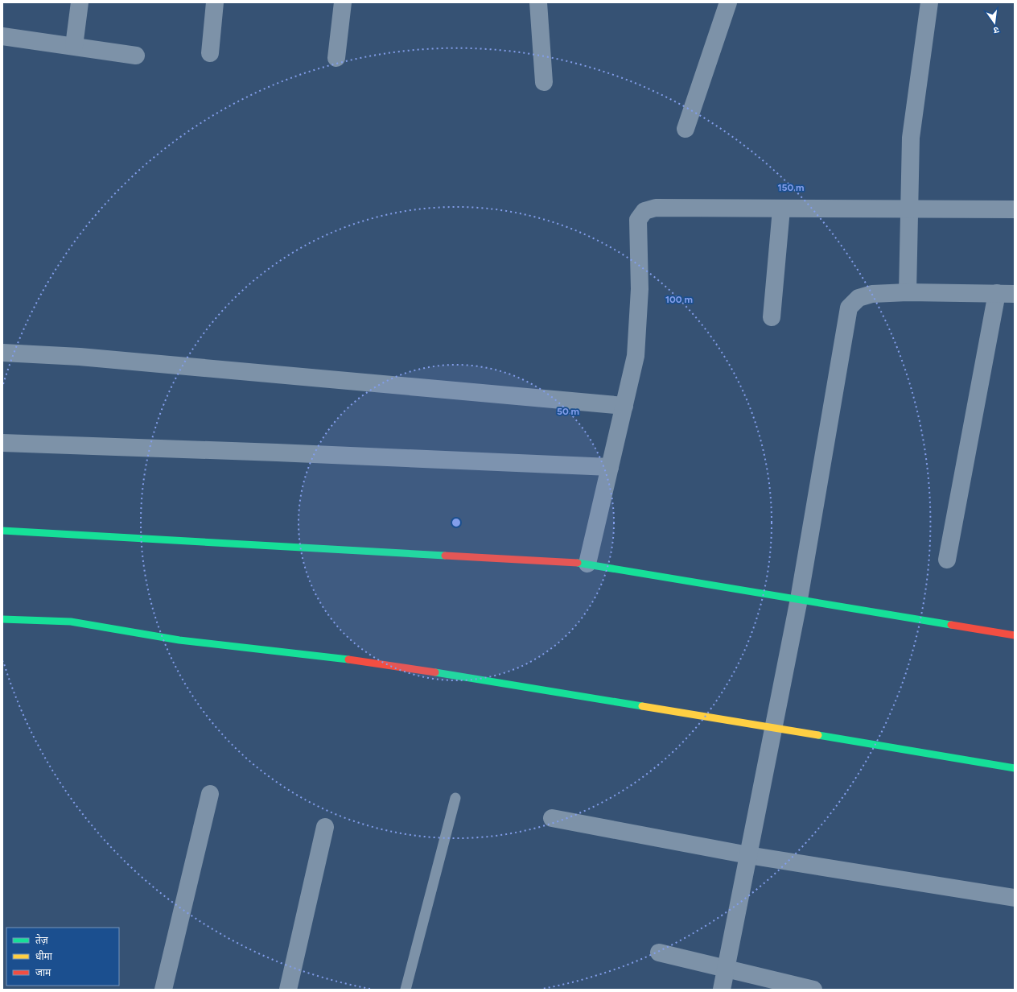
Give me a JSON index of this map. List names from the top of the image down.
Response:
{
  "legend": ["तेज़", "धीमा", "जाम"],
  "north": "bottom",
  "rings": ["150 m", "100 m", "50 m"]
}
